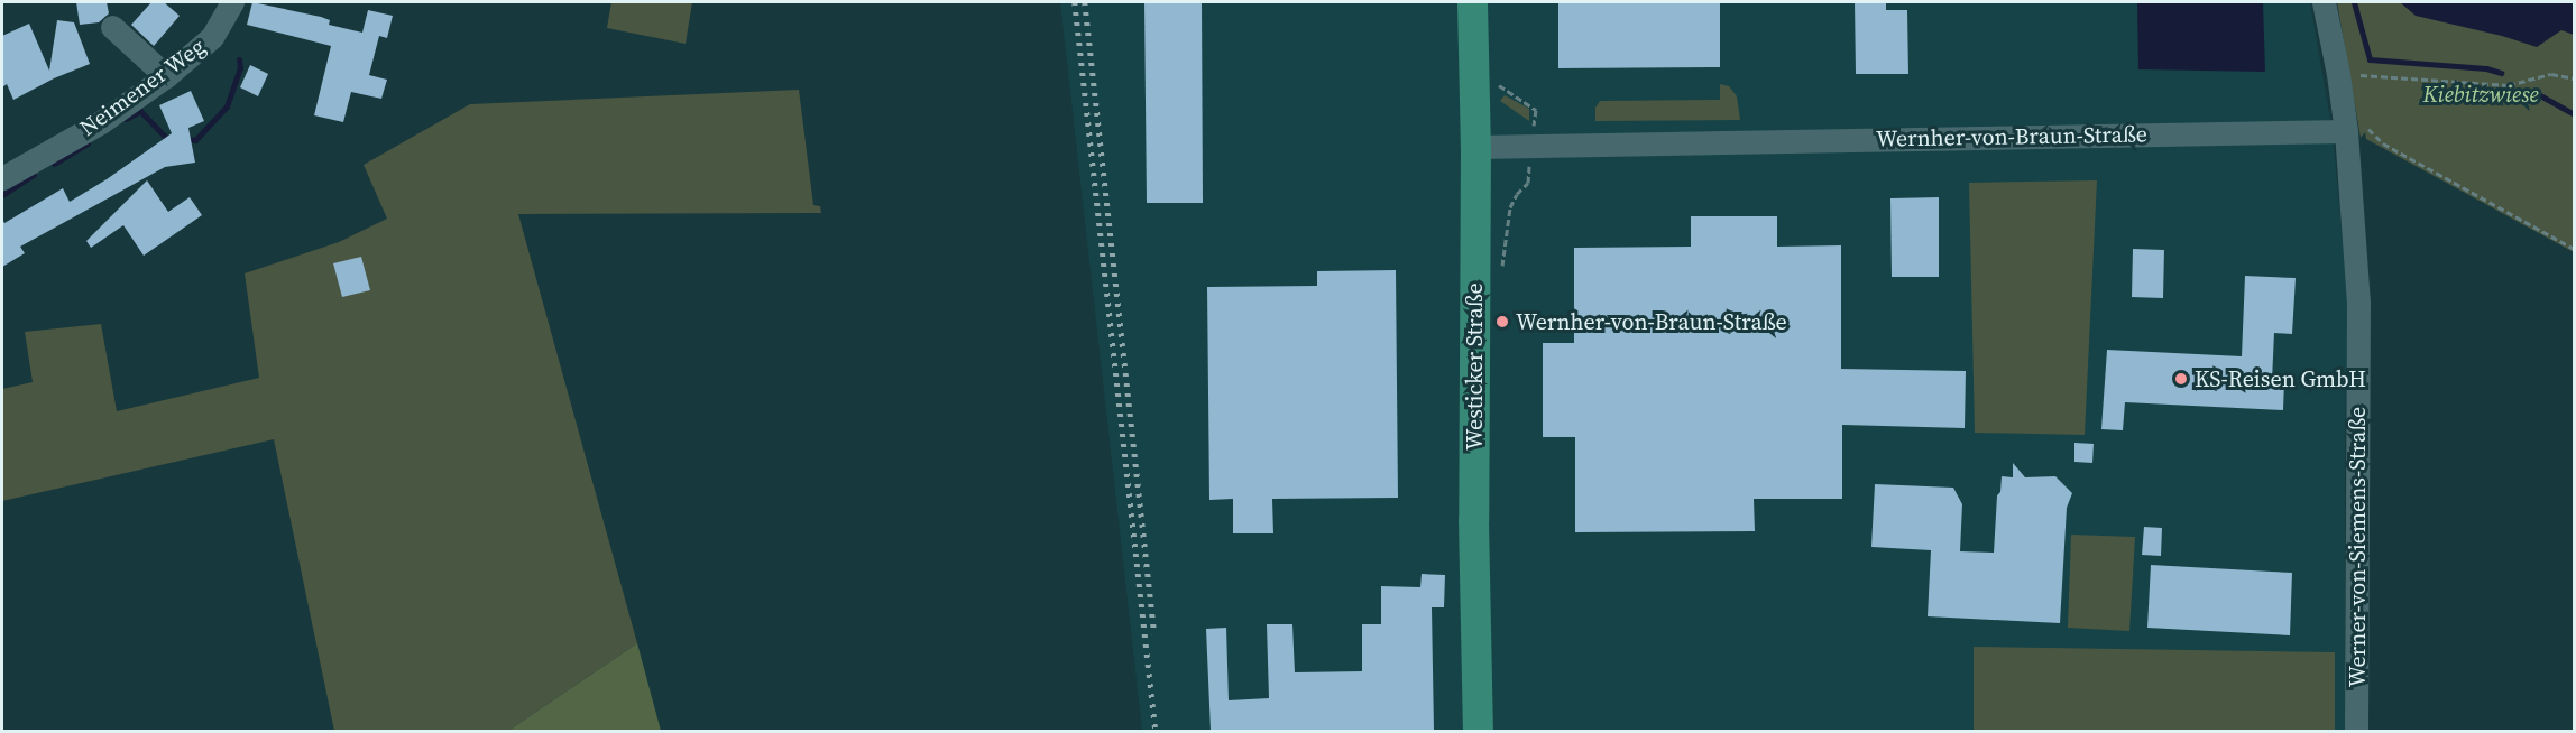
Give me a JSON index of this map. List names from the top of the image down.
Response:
{
  "streets": {
    "main road": ["Westicker Straße"],
    "street": ["Neimener Weg", "Wernher-von-Braun-Straße", "Werner-von-Siemens-Straße"]
  },
  "crossings": [
    ["Wernher-von-Braun-Straße", "Westicker Straße"],
    ["Wernher-von-Braun-Straße", "Werner-von-Siemens-Straße"]
  ],
  "parks": ["Kiebitzwiese"],
  "places": ["Wernher-von-Braun-Straße", "KS-Reisen GmbH"]
}
